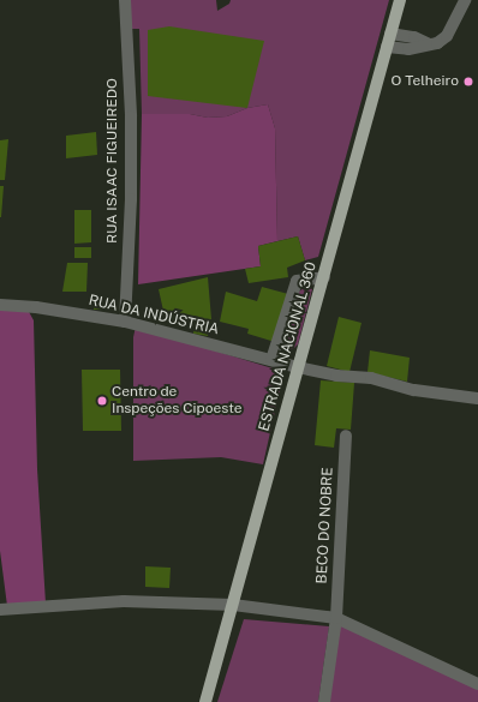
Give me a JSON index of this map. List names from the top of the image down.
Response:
{
  "streets": {
    "main road": ["ESTRADA NACIONAL 360"],
    "street": ["RUA ISAAC FIGUEIREDO", "RUA DA INDÚSTRIA", "BECO DO NOBRE"]
  },
  "crossings": [
    ["RUA ISAAC FIGUEIREDO", "RUA DA INDÚSTRIA"],
    ["RUA DA INDÚSTRIA", "ESTRADA NACIONAL 360"]
  ],
  "places": ["O Telheiro", "Centro de Inspeções Cipoeste"]
}
